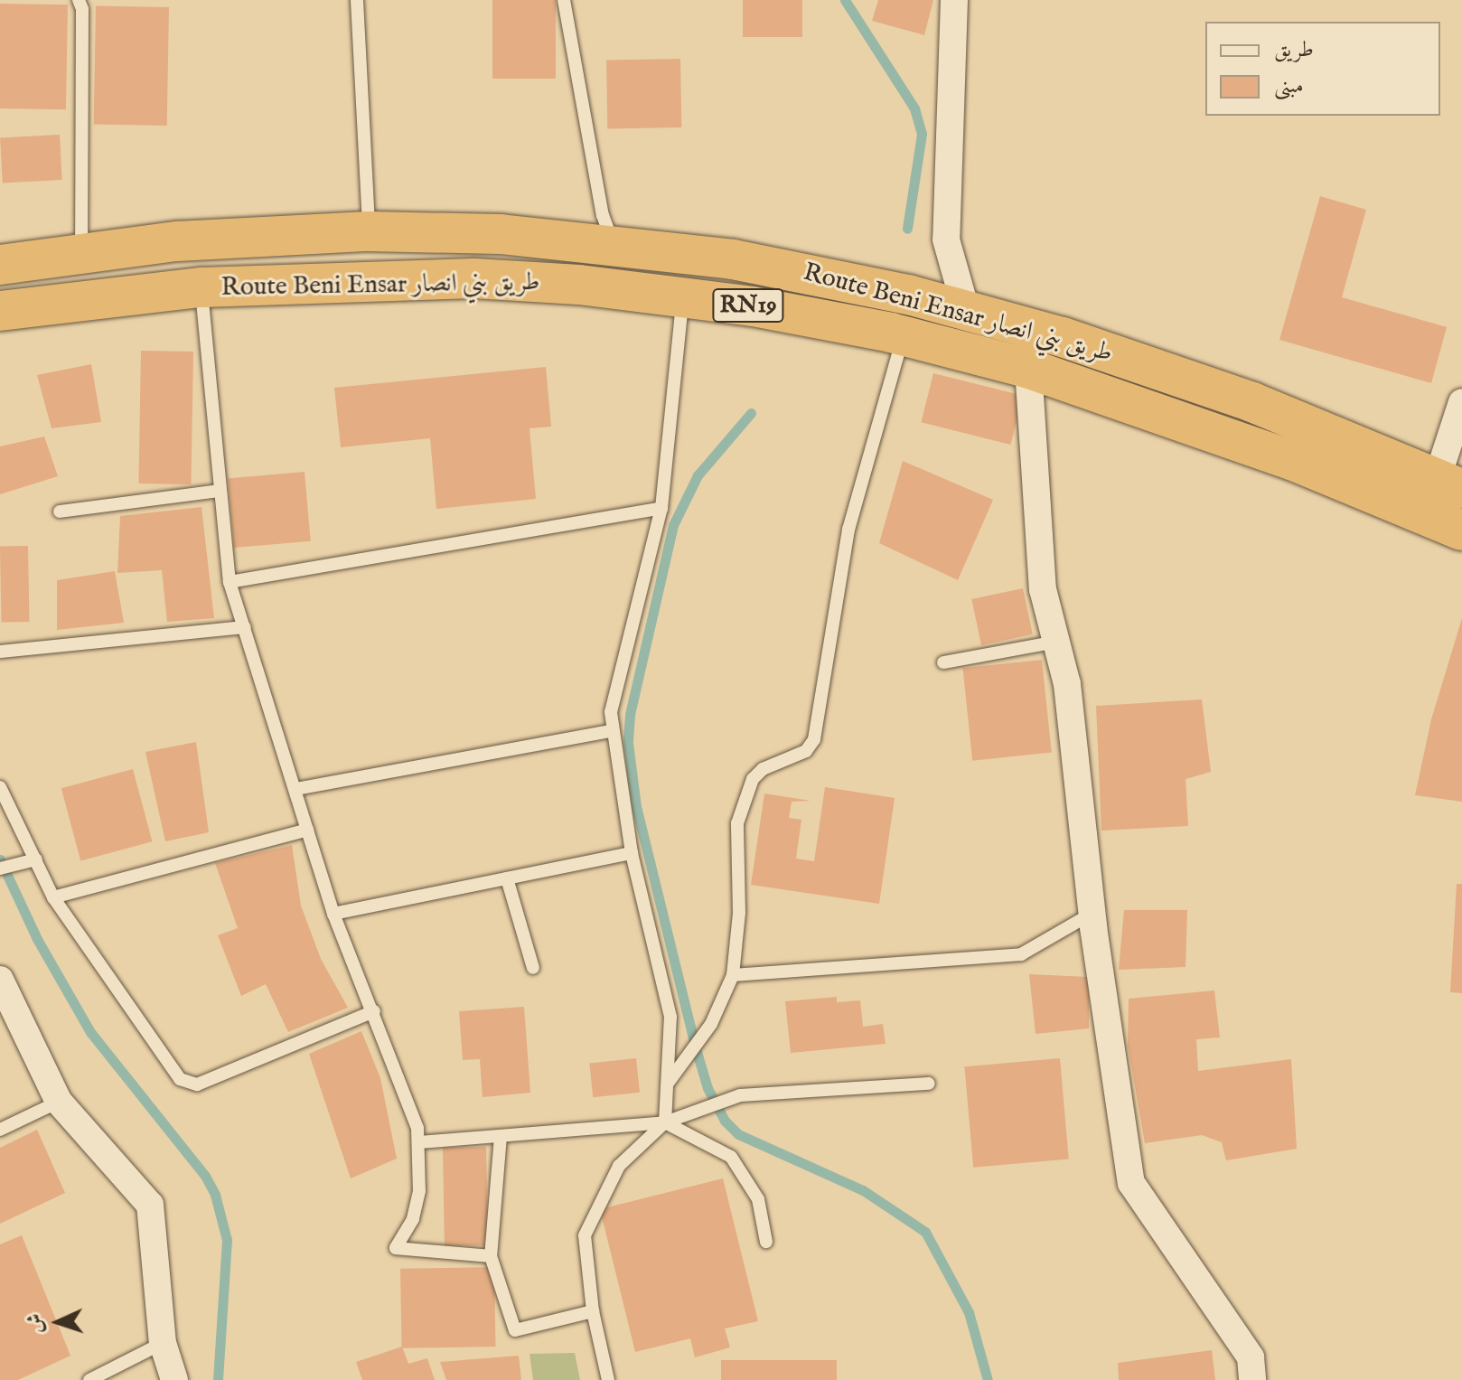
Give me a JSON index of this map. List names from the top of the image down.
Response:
{
  "streets": {
    "highway": ["Route Beni Ensar طريق بني انصار", "RN19"]
  },
  "legend": ["طريق", "مبنى"],
  "north": "left"
}
